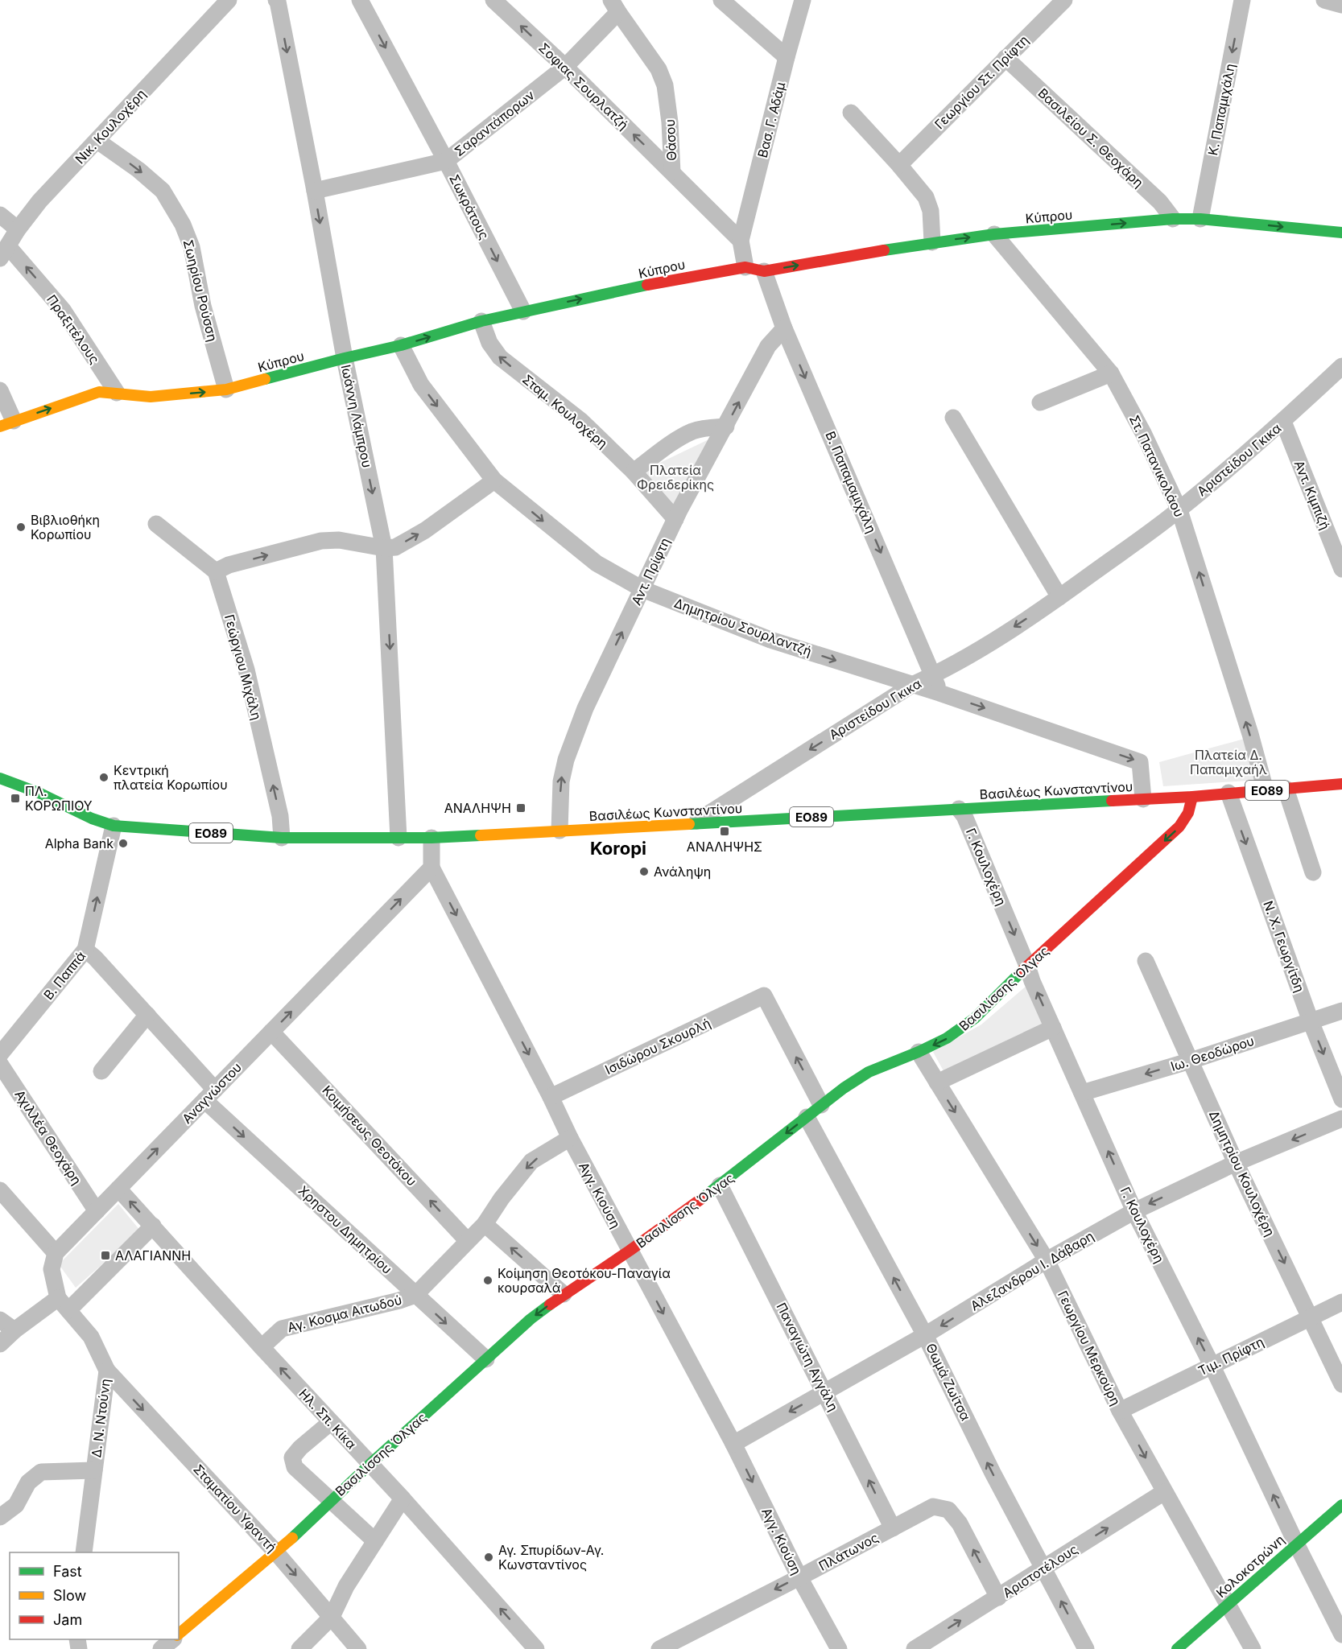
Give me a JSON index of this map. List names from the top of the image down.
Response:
{
  "streets": {
    "street": [
      "Γεωργίου Στ. Πρίφτη",
      "Σοφιας Σουρλατζή",
      "Κ. Παπαμιχάλη",
      "Βασ. Γ. Αδάμ",
      "Σαραντάπορων",
      "Νικ. Κουλοχέρη",
      "Βασιλείου Σ. Θεοχάρη",
      "Θάσου",
      "Σωκράτους",
      "Κύπρου",
      "Σωηρίου Ρούσση",
      "Πραξιτέλους",
      "Σταμ. Κουλοχέρη",
      "Ιωάννη Λάμπρου",
      "Αριστείδου Γκικα",
      "Στ. Πατανικολάου",
      "Β. Παπαμαμιχάλη",
      "Αντ. Κιμπιζή",
      "Αντ. Πρίφτη",
      "Δημητρίου Σουρλαντζή",
      "Γεώργιου Μιχάλη",
      "Βασιλέως Κωνσταντίνου",
      "ΕΟ89",
      "Γ. Κουλοχέρη",
      "Ν. Χ. Γεωργίτδη",
      "Β. Παππά",
      "Βασιλίσσης Όλγας",
      "Ισιδώρου Σκουρλή",
      "Ιω. Θεοδώρου",
      "Αναγνώστου",
      "Κοιμήσεως Θεοτόκου",
      "Αχιλλέα Θεοχάρη",
      "Δημητρίου Κουλοχέρη",
      "Αγγ. Κιούση",
      "Χρηστου Δημητρίου",
      "Αλεζανδρου Ι. Δάβαρη",
      "Αγ. Κοσμα Αιτωδού",
      "Γεωργίου Μερκούρη",
      "Τιμ. Πρίφτη",
      "Παναγιώτη Αγγάλη",
      "Θωμά Ζωίτσα",
      "Δ. Ν. Ντούνη",
      "Ηλ. Σπ. Κίκα",
      "Σταματίου Υφαντή",
      "Πλάτωνος",
      "Κολοκοτρώνη",
      "Αριστοτέλους"
    ]
  },
  "crossings": [
    ["Γεωργίου Στ. Πρίφτη", "Βασιλείου Σ. Θεοχάρη"],
    ["Σοφιας Σουρλατζή", "Σαραντάπορων"],
    ["Σοφιας Σουρλατζή", "Θάσου"],
    ["Κ. Παπαμιχάλη", "Κύπρου"],
    ["Βασ. Γ. Αδάμ", "Θάσου"],
    ["Σαραντάπορων", "Θάσου"],
    ["Σαραντάπορων", "Σωκράτους"],
    ["Σαραντάπορων", "Ιωάννη Λάμπρου"],
    ["Νικ. Κουλοχέρη", "Σωηρίου Ρούσση"],
    ["Νικ. Κουλοχέρη", "Πραξιτέλους"],
    ["Βασιλείου Σ. Θεοχάρη", "Κύπρου"],
    ["Σωκράτους", "Κύπρου"],
    ["Κύπρου", "Σωηρίου Ρούσση"],
    ["Κύπρου", "Πραξιτέλους"],
    ["Κύπρου", "Σταμ. Κουλοχέρη"],
    ["Κύπρου", "Ιωάννη Λάμπρου"],
    ["Κύπρου", "Στ. Πατανικολάου"],
    ["Κύπρου", "Β. Παπαμαμιχάλη"],
    ["Κύπρου", "Δημητρίου Σουρλαντζή"],
    ["Σταμ. Κουλοχέρη", "Αντ. Πρίφτη"],
    ["Ιωάννη Λάμπρου", "Βασιλέως Κωνσταντίνου"],
    ["Αριστείδου Γκικα", "Στ. Πατανικολάου"],
    ["Αριστείδου Γκικα", "Β. Παπαμαμιχάλη"],
    ["Αριστείδου Γκικα", "Αντ. Κιμπιζή"],
    ["Αριστείδου Γκικα", "Δημητρίου Σουρλαντζή"],
    ["Αριστείδου Γκικα", "Βασιλέως Κωνσταντίνου"],
    ["Στ. Πατανικολάου", "Βασιλέως Κωνσταντίνου"],
    ["Β. Παπαμαμιχάλη", "Αντ. Πρίφτη"],
    ["Β. Παπαμαμιχάλη", "Δημητρίου Σουρλαντζή"],
    ["Αντ. Πρίφτη", "Δημητρίου Σουρλαντζή"],
    ["Αντ. Πρίφτη", "Βασιλέως Κωνσταντίνου"],
    ["Δημητρίου Σουρλαντζή", "Βασιλέως Κωνσταντίνου"],
    ["Γεώργιου Μιχάλη", "Βασιλέως Κωνσταντίνου"],
    ["Βασιλέως Κωνσταντίνου", "Γ. Κουλοχέρη"],
    ["Βασιλέως Κωνσταντίνου", "Ν. Χ. Γεωργίτδη"],
    ["Βασιλέως Κωνσταντίνου", "Β. Παππά"],
    ["Βασιλέως Κωνσταντίνου", "Βασιλίσσης Όλγας"],
    ["Γ. Κουλοχέρη", "Βασιλίσσης Όλγας"],
    ["Γ. Κουλοχέρη", "Ιω. Θεοδώρου"],
    ["Γ. Κουλοχέρη", "Αλεζανδρου Ι. Δάβαρη"],
    ["Γ. Κουλοχέρη", "Τιμ. Πρίφτη"],
    ["Γ. Κουλοχέρη", "Κολοκοτρώνη"],
    ["Ν. Χ. Γεωργίτδη", "Ιω. Θεοδώρου"],
    ["Β. Παππά", "Χρηστου Δημητρίου"],
    ["Βασιλίσσης Όλγας", "Ισιδώρου Σκουρλή"],
    ["Βασιλίσσης Όλγας", "Αγγ. Κιούση"],
    ["Βασιλίσσης Όλγας", "Χρηστου Δημητρίου"],
    ["Βασιλίσσης Όλγας", "Γεωργίου Μερκούρη"],
    ["Βασιλίσσης Όλγας", "Παναγιώτη Αγγάλη"],
    ["Βασιλίσσης Όλγας", "Θωμά Ζωίτσα"],
    ["Βασιλίσσης Όλγας", "Ηλ. Σπ. Κίκα"],
    ["Βασιλίσσης Όλγας", "Σταματίου Υφαντή"],
    ["Ισιδώρου Σκουρλή", "Αγγ. Κιούση"],
    ["Ιω. Θεοδώρου", "Δημητρίου Κουλοχέρη"],
    ["Αναγνώστου", "Κοιμήσεως Θεοτόκου"],
    ["Αναγνώστου", "Αχιλλέα Θεοχάρη"],
    ["Αναγνώστου", "Αγγ. Κιούση"],
    ["Αναγνώστου", "Χρηστου Δημητρίου"],
    ["Αναγνώστου", "Ηλ. Σπ. Κίκα"],
    ["Κοιμήσεως Θεοτόκου", "Αγ. Κοσμα Αιτωδού"],
    ["Δημητρίου Κουλοχέρη", "Αλεζανδρου Ι. Δάβαρη"],
    ["Δημητρίου Κουλοχέρη", "Τιμ. Πρίφτη"],
    ["Αγγ. Κιούση", "Αλεζανδρου Ι. Δάβαρη"],
    ["Αγγ. Κιούση", "Αγ. Κοσμα Αιτωδού"],
    ["Αγγ. Κιούση", "Πλάτωνος"],
    ["Χρηστου Δημητρίου", "Αγ. Κοσμα Αιτωδού"],
    ["Αλεζανδρου Ι. Δάβαρη", "Γεωργίου Μερκούρη"],
    ["Αλεζανδρου Ι. Δάβαρη", "Παναγιώτη Αγγάλη"],
    ["Αλεζανδρου Ι. Δάβαρη", "Θωμά Ζωίτσα"],
    ["Αγ. Κοσμα Αιτωδού", "Ηλ. Σπ. Κίκα"],
    ["Γεωργίου Μερκούρη", "Τιμ. Πρίφτη"],
    ["Γεωργίου Μερκούρη", "Κολοκοτρώνη"],
    ["Γεωργίου Μερκούρη", "Αριστοτέλους"],
    ["Παναγιώτη Αγγάλη", "Πλάτωνος"],
    ["Θωμά Ζωίτσα", "Αριστοτέλους"],
    ["Δ. Ν. Ντούνη", "Σταματίου Υφαντή"],
    ["Πλάτωνος", "Αριστοτέλους"]
  ],
  "one_way": [
    "Σοφιας Σουρλατζή",
    "Κ. Παπαμιχάλη",
    "Σωκράτους",
    "Κύπρου",
    "Σωηρίου Ρούσση",
    "Πραξιτέλους",
    "Σταμ. Κουλοχέρη",
    "Ιωάννη Λάμπρου",
    "Αριστείδου Γκικα",
    "Στ. Πατανικολάου",
    "Αντ. Πρίφτη",
    "Δημητρίου Σουρλαντζή",
    "Γεώργιου Μιχάλη",
    "Ν. Χ. Γεωργίτδη",
    "Β. Παππά",
    "Βασιλίσσης Όλγας",
    "Ιω. Θεοδώρου",
    "Αναγνώστου",
    "Κοιμήσεως Θεοτόκου",
    "Δημητρίου Κουλοχέρη",
    "Αγγ. Κιούση",
    "Χρηστου Δημητρίου",
    "Αλεζανδρου Ι. Δάβαρη",
    "Γεωργίου Μερκούρη",
    "Παναγιώτη Αγγάλη",
    "Θωμά Ζωίτσα",
    "Ηλ. Σπ. Κίκα",
    "Σταματίου Υφαντή",
    "Αριστοτέλους"
  ],
  "districts": ["Koropi"],
  "parks": ["Πλατεία Φρειδερίκης", "Πλατεία Δ. Παπαμιχαήλ"],
  "places": {
    "other": [
      "Βιβλιοθήκη Κορωπίου",
      "Κεντρική πλατεία Κορωπίου",
      "Alpha Bank",
      "Ανάληψη",
      "Κοίμηση Θεοτόκου-Παναγία κουρσαλά",
      "Αγ. Σπυρίδων-Αγ. Κωνσταντίνος"
    ],
    "transit": [
      "ΠΛ. ΚΟΡΩΠΙΟΥ",
      "ΑΝΑΛΗΨΗ",
      "ΑΝΑΛΗΨΗΣ",
      "ΑΛΑΓΙΑΝΝΗ"
    ]
  },
  "legend": ["Fast", "Slow", "Jam"]
}
